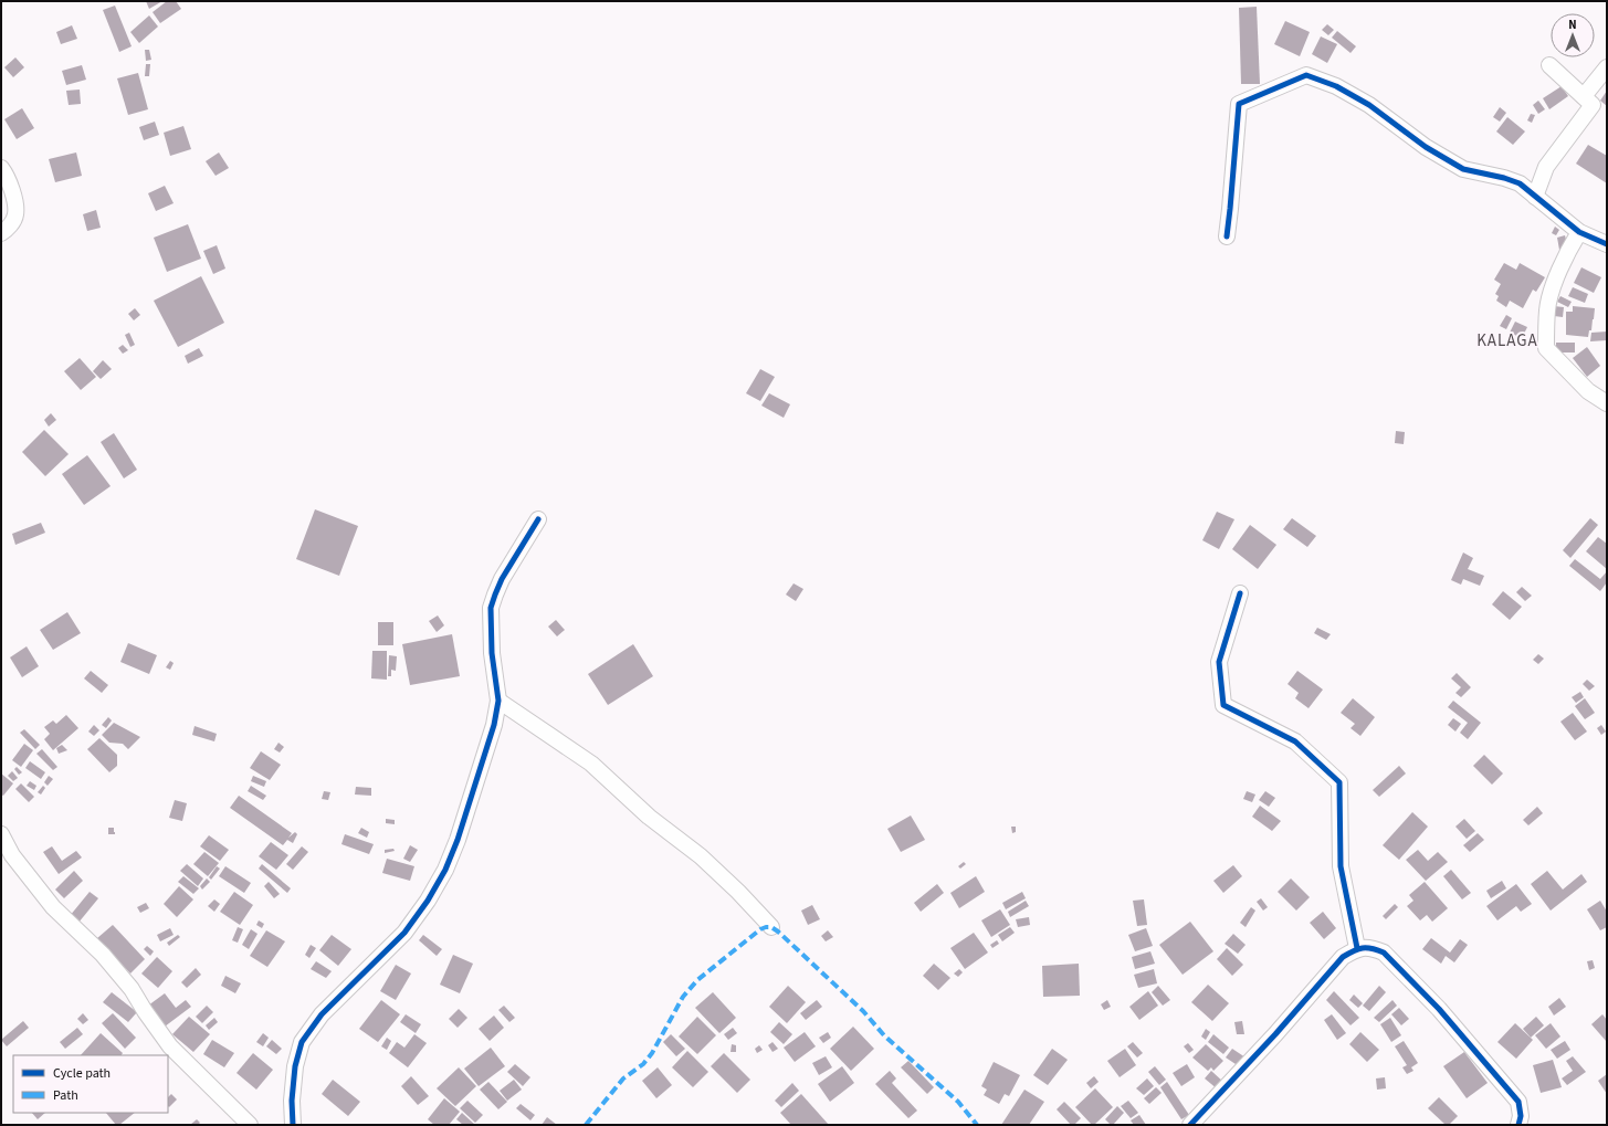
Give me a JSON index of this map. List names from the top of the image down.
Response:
{
  "districts": ["KALAGA"],
  "legend": ["Cycle path", "Path"],
  "north": "top"
}
